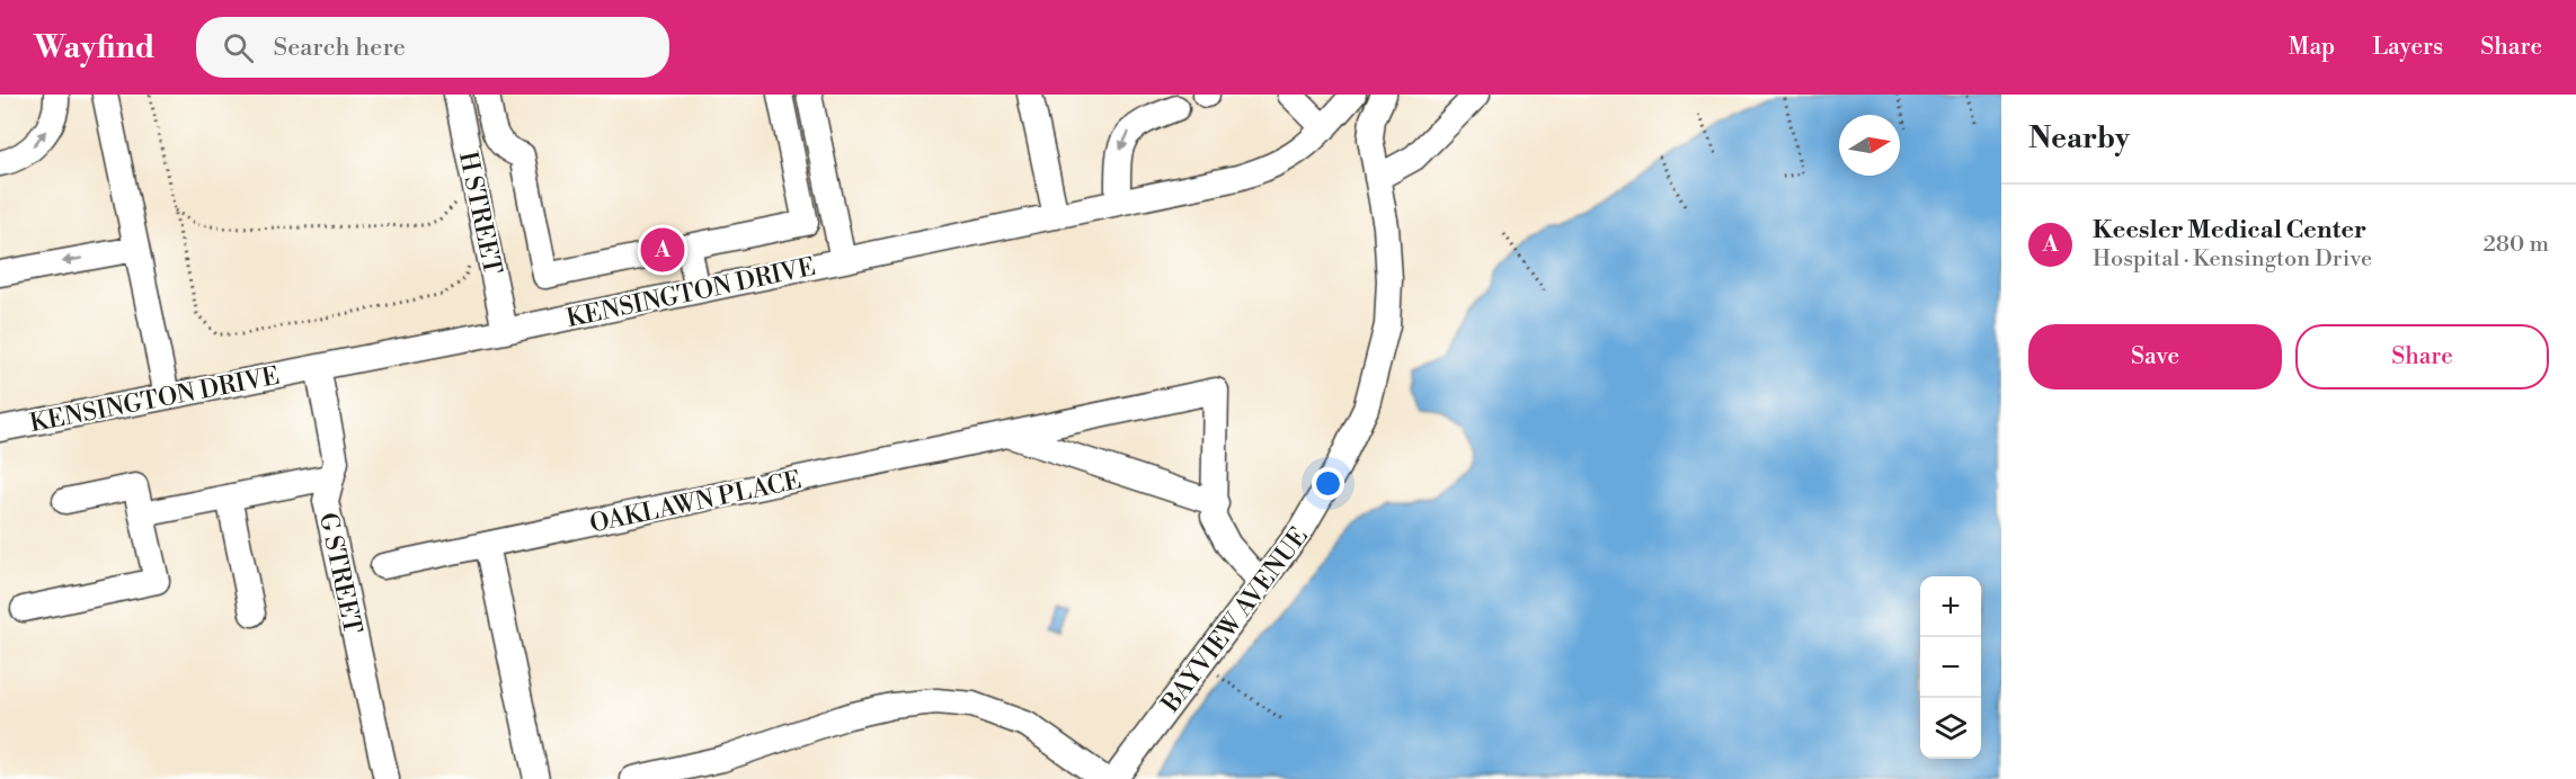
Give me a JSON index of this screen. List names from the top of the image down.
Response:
{
  "streets": {
    "street": [
      "H STREET",
      "KENSINGTON DRIVE",
      "OAKLAWN PLACE",
      "G STREET",
      "BAYVIEW AVENUE"
    ]
  },
  "crossings": [
    ["H STREET", "KENSINGTON DRIVE"],
    ["KENSINGTON DRIVE", "G STREET"],
    ["OAKLAWN PLACE", "BAYVIEW AVENUE"]
  ],
  "north": "right",
  "page": {
    "header": "Wayfind",
    "search": "Search here",
    "nav": ["Map", "Layers", "Share"],
    "heading": "Nearby",
    "list": [
      {
        "mark": "A",
        "name": "Keesler Medical Center",
        "note": "Hospital · Kensington Drive",
        "value": "280 m"
      }
    ],
    "pins": "A",
    "buttons": ["Save", "Share"],
    "map_buttons": ["+", "−"]
  }
}
